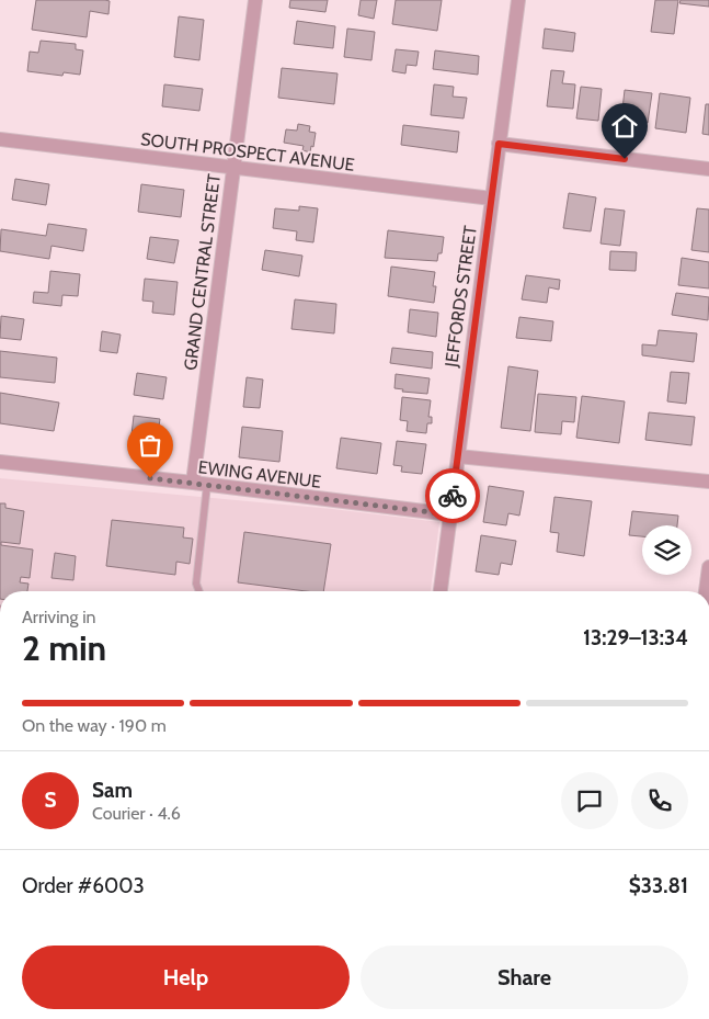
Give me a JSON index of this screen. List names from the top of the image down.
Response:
{
  "streets": {
    "street": [
      "SOUTH PROSPECT AVENUE",
      "GRAND CENTRAL STREET",
      "JEFFORDS STREET",
      "EWING AVENUE"
    ]
  },
  "crossings": [
    ["SOUTH PROSPECT AVENUE", "GRAND CENTRAL STREET"],
    ["SOUTH PROSPECT AVENUE", "JEFFORDS STREET"],
    ["GRAND CENTRAL STREET", "EWING AVENUE"],
    ["JEFFORDS STREET", "EWING AVENUE"]
  ],
  "page": {
    "heading": ["2 min", "Arriving in", "13:29–13:34"],
    "panel": [
      "Sam",
      "Courier · 4.6",
      "Order #6003",
      "$33.81"
    ],
    "bar": "On the way · 190 m",
    "round": "S",
    "buttons": ["Help", "Share"]
  }
}
